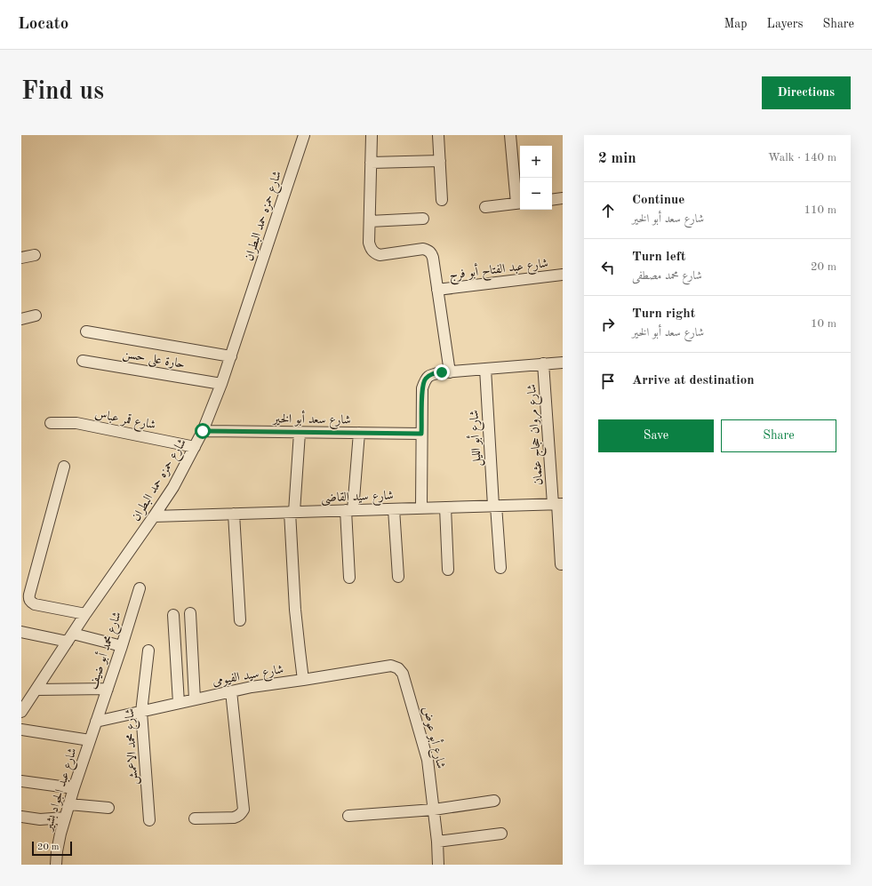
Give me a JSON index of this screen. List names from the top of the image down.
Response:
{
  "streets": {
    "street": [
      "شارع حمزه حمد البطران",
      "شارع عبد الفتاح أبو فرج",
      "حارة على حسن",
      "شارع قمر عباس",
      "شارع سعد أبو الخير",
      "شارع مروان حجاج عثمان",
      "شارع أبو الليل",
      "شارع سيد القاضى",
      "شارع محمد أبو ضيف",
      "شارع سيد الفيومى",
      "شارع أبو عوض",
      "شارع محمد الاعمش",
      "شارع عبد الجواد بشير"
    ]
  },
  "crossings": [
    ["شارع حمزه حمد البطران", "حارة على حسن"],
    ["شارع حمزه حمد البطران", "شارع قمر عباس"],
    ["شارع حمزه حمد البطران", "شارع سعد أبو الخير"],
    ["شارع حمزه حمد البطران", "شارع سيد القاضى"],
    ["شارع مروان حجاج عثمان", "شارع سيد القاضى"],
    ["شارع أبو الليل", "شارع سيد القاضى"],
    ["شارع محمد أبو ضيف", "شارع سيد الفيومى"],
    ["شارع محمد أبو ضيف", "شارع عبد الجواد بشير"],
    ["شارع سيد الفيومى", "شارع أبو عوض"],
    ["شارع سيد الفيومى", "شارع محمد الاعمش"],
    ["شارع سيد الفيومى", "شارع عبد الجواد بشير"]
  ],
  "scale_bar": "20 m",
  "page": {
    "header": "Locato",
    "nav": ["Map", "Layers", "Share"],
    "buttons": [
      "Directions",
      ["Save", "Share"]
    ],
    "title": "Find us",
    "heading": ["2 min", "Walk · 140 m"],
    "map_buttons": ["+", "−"],
    "list": [
      ["Continue", "شارع سعد أبو الخير", "110 m"],
      ["Turn left", "شارع محمد مصطفى", "20 m"],
      ["Turn right", "شارع سعد أبو الخير", "10 m"],
      "Arrive at destination"
    ],
    "scale": "20 m"
  }
}
